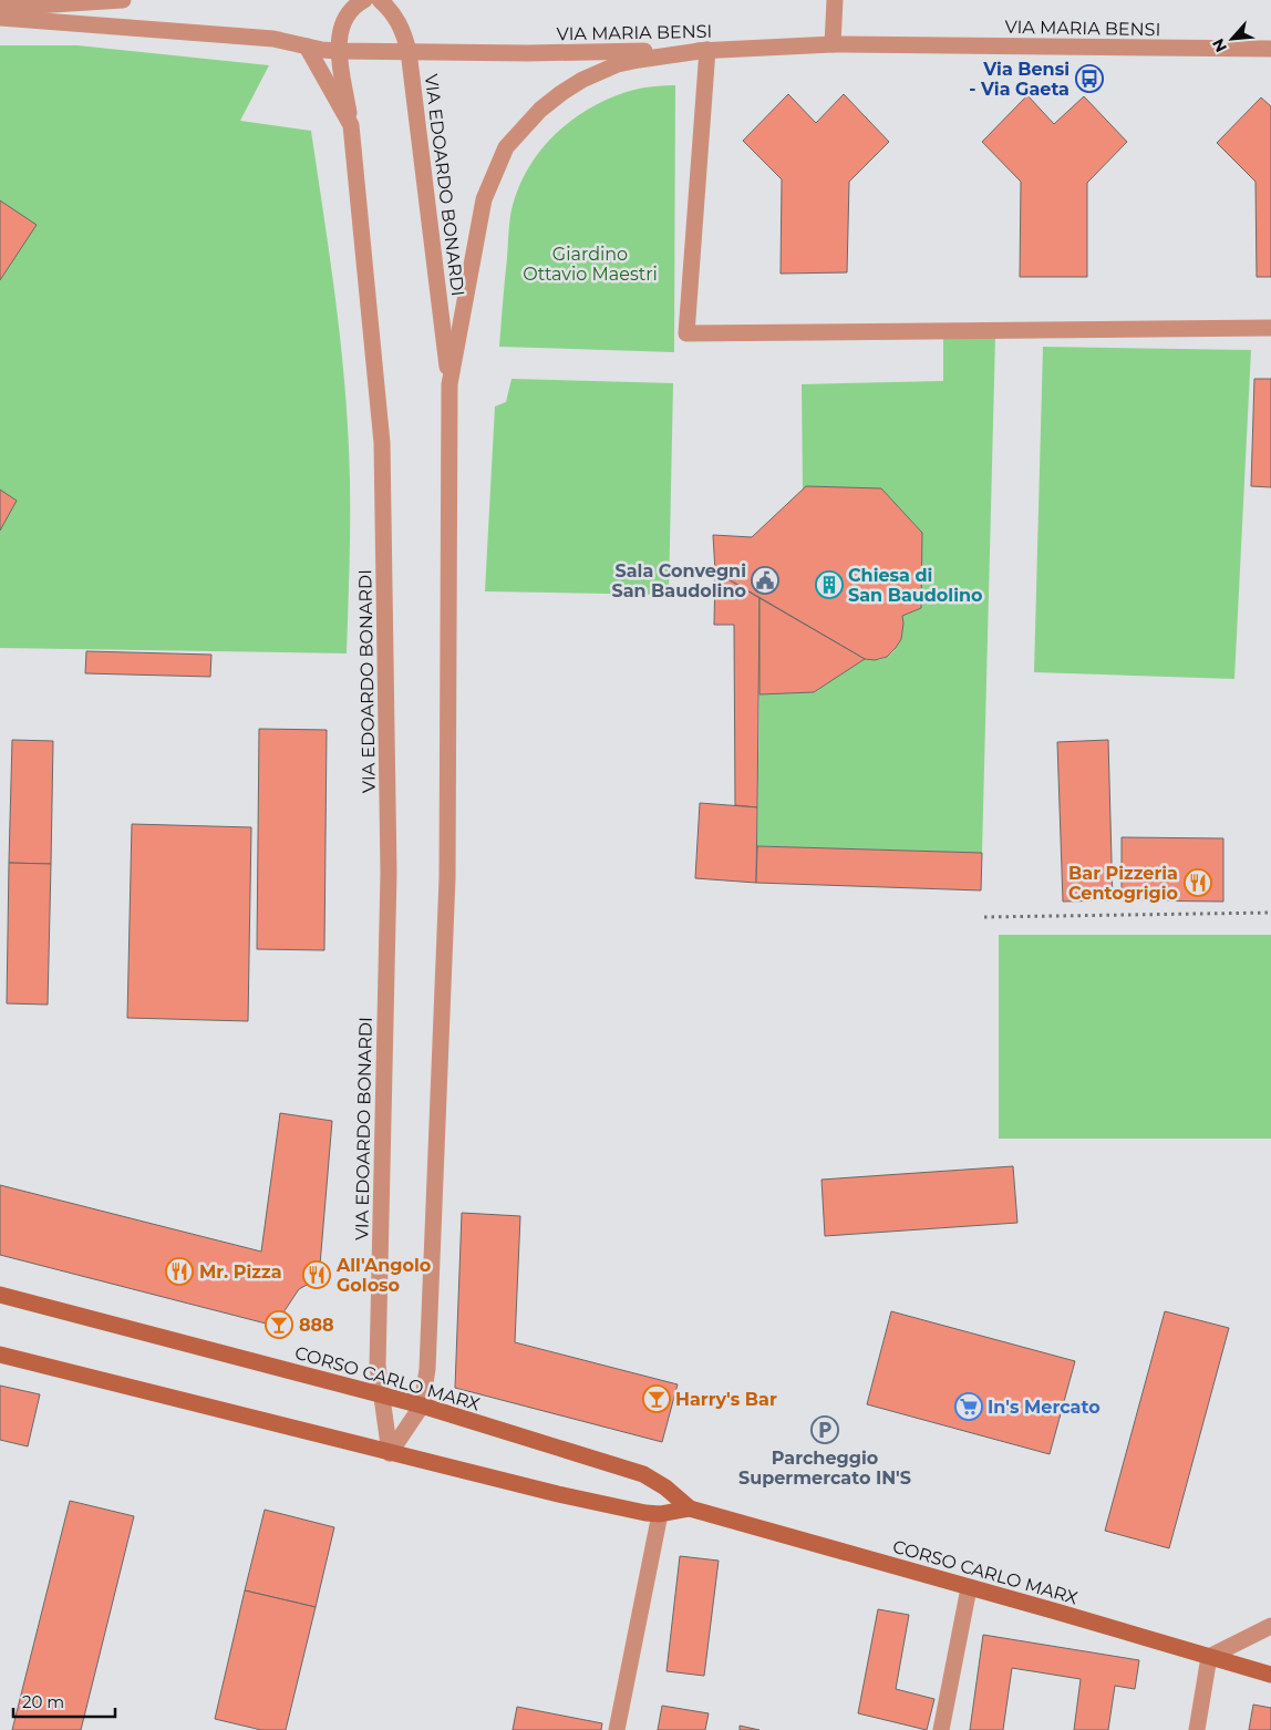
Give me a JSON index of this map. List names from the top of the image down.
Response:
{
  "streets": {
    "main road": ["CORSO CARLO MARX"],
    "street": ["VIA MARIA BENSI", "VIA EDOARDO BONARDI"]
  },
  "crossings": [
    ["VIA MARIA BENSI", "VIA EDOARDO BONARDI"],
    ["VIA EDOARDO BONARDI", "CORSO CARLO MARX"]
  ],
  "parks": ["Giardino Ottavio Maestri"],
  "places": {
    "bus stop": ["Via Bensi - Via Gaeta"],
    "public building": ["Sala Convegni San Baudolino"],
    "building": ["Chiesa di San Baudolino"],
    "restaurant": ["Bar Pizzeria Centogrigio", "Mr. Pizza", "All'Angolo Goloso"],
    "bar": ["888", "Harry's Bar"],
    "supermarket": ["In's Mercato"],
    "parking": ["Parcheggio Supermercato IN'S"]
  },
  "scale_bar": "20 m",
  "north": "bottom left"
}
